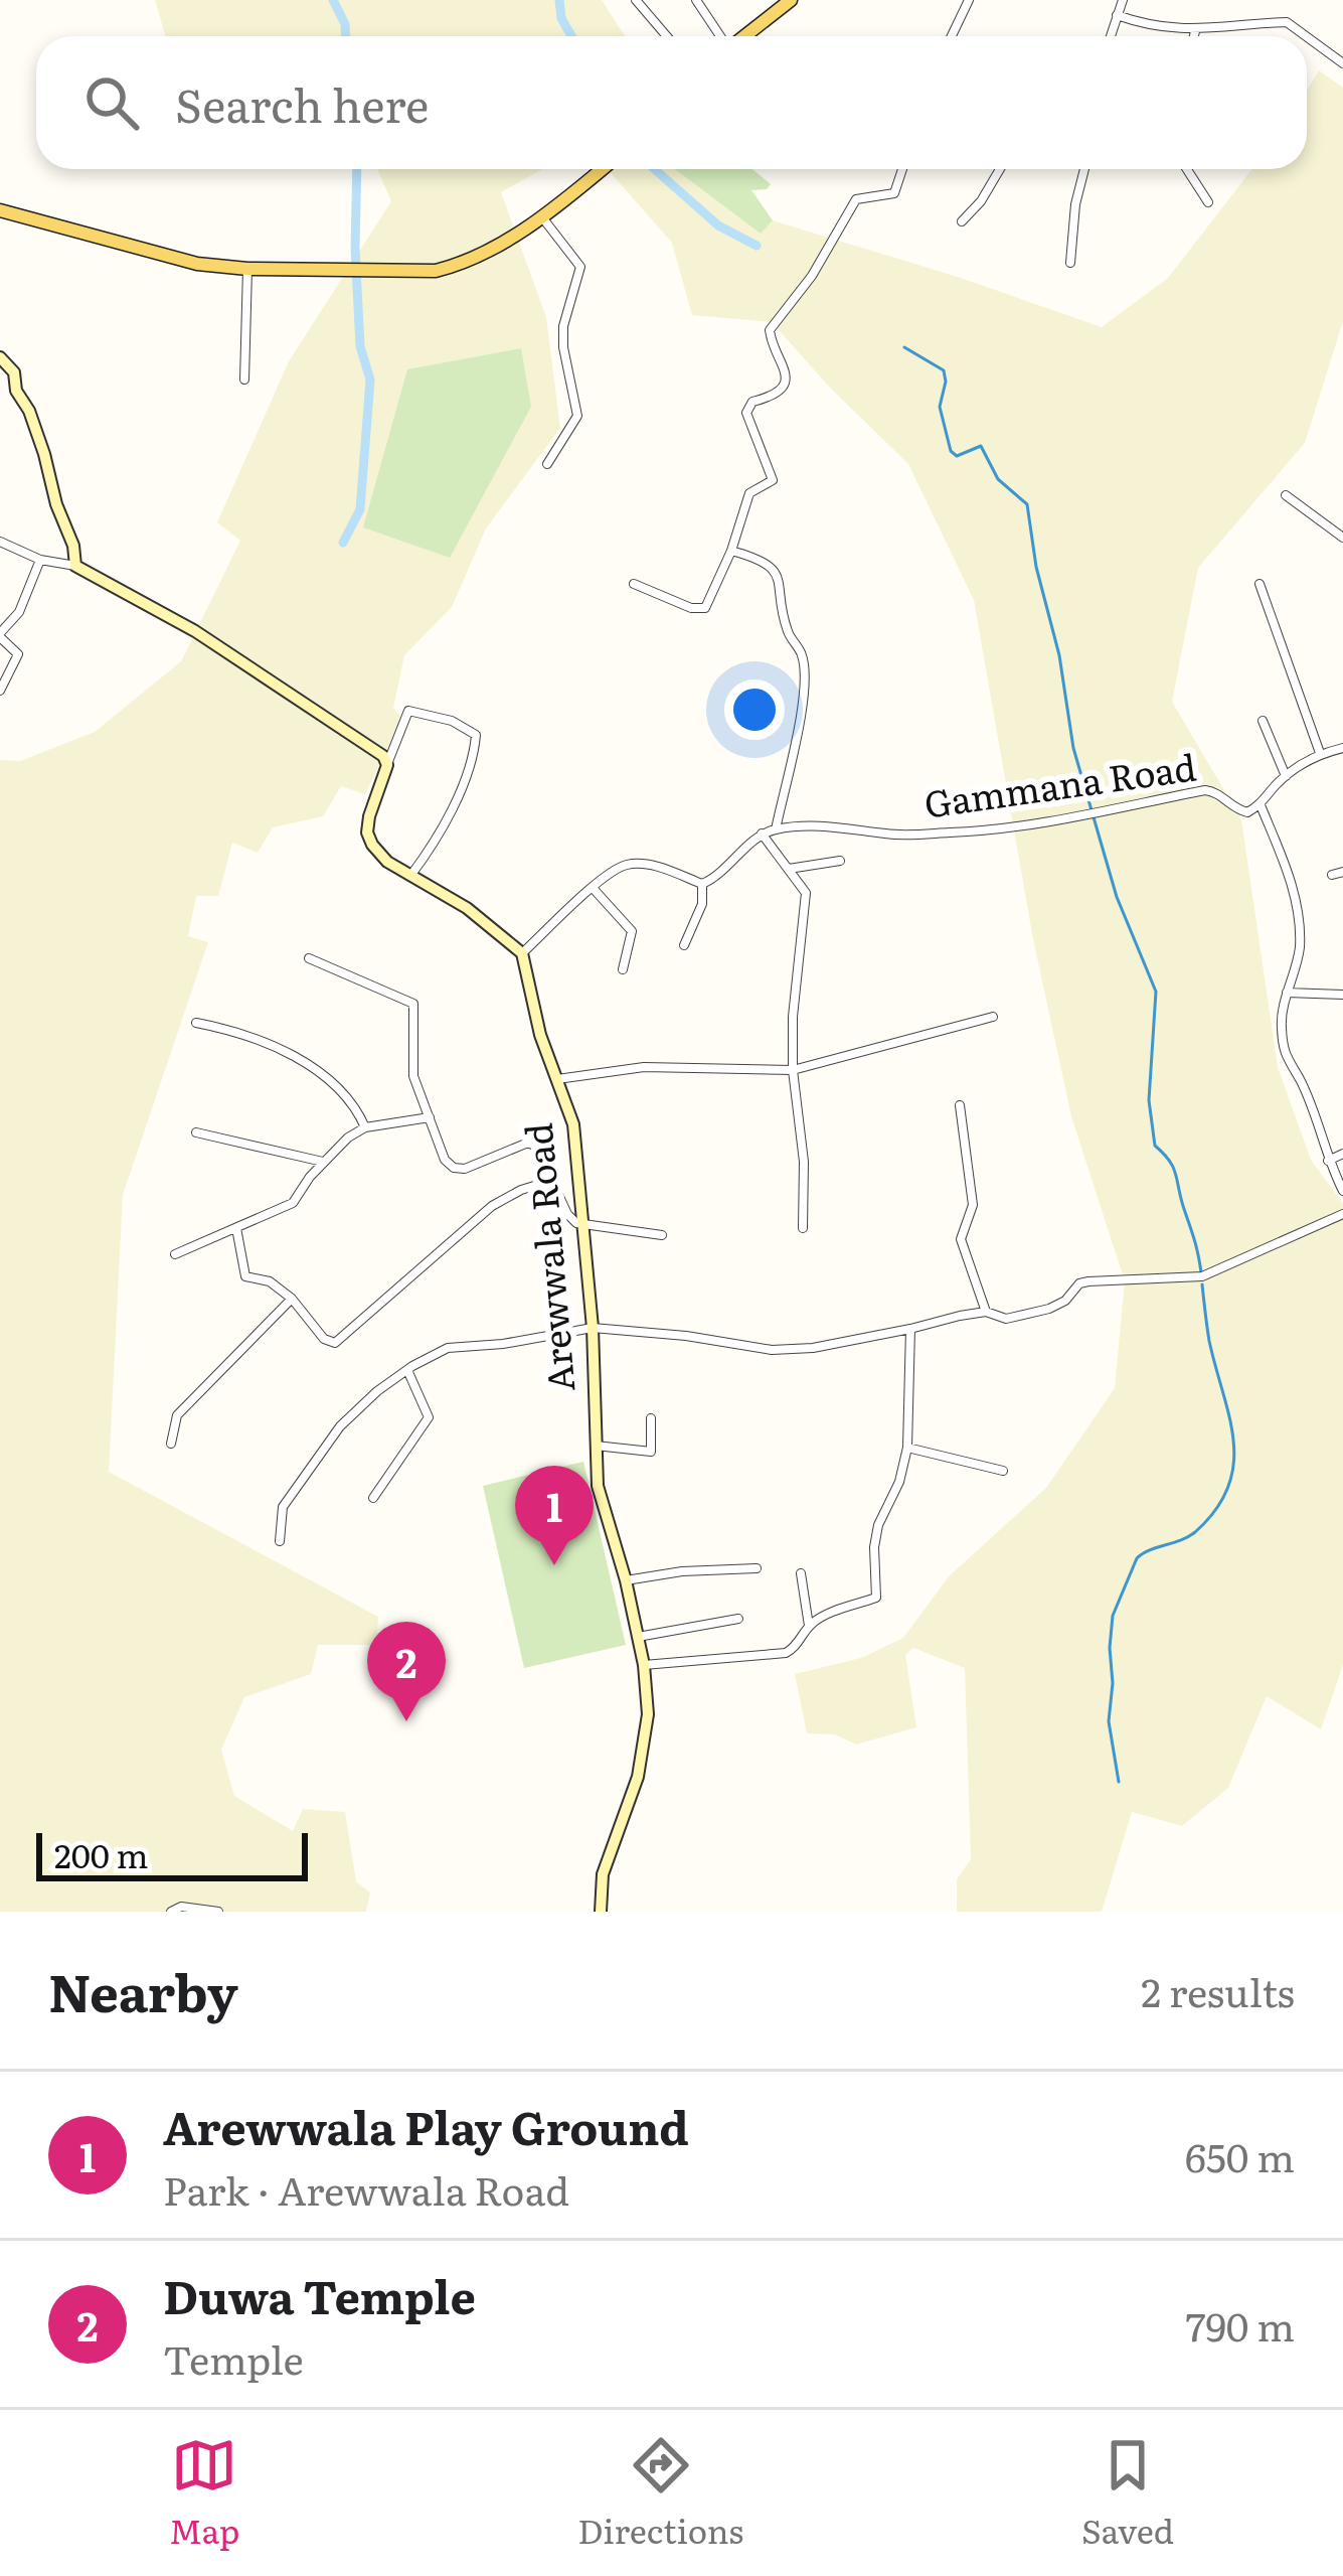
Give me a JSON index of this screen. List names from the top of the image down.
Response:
{
  "streets": {
    "street": ["Gammana Road", "Arewwala Road"]
  },
  "scale_bar": "200 m",
  "page": {
    "search": "Search here",
    "pins": ["1", "2"],
    "scale": "200 m",
    "heading": ["Nearby", "2 results"],
    "list": [
      {
        "mark": "1",
        "name": "Arewwala Play Ground",
        "note": "Park · Arewwala Road",
        "value": "650 m"
      },
      {
        "mark": "2",
        "name": "Duwa Temple",
        "note": "Temple",
        "value": "790 m"
      }
    ],
    "nav": ["Map", "Directions", "Saved"]
  }
}
